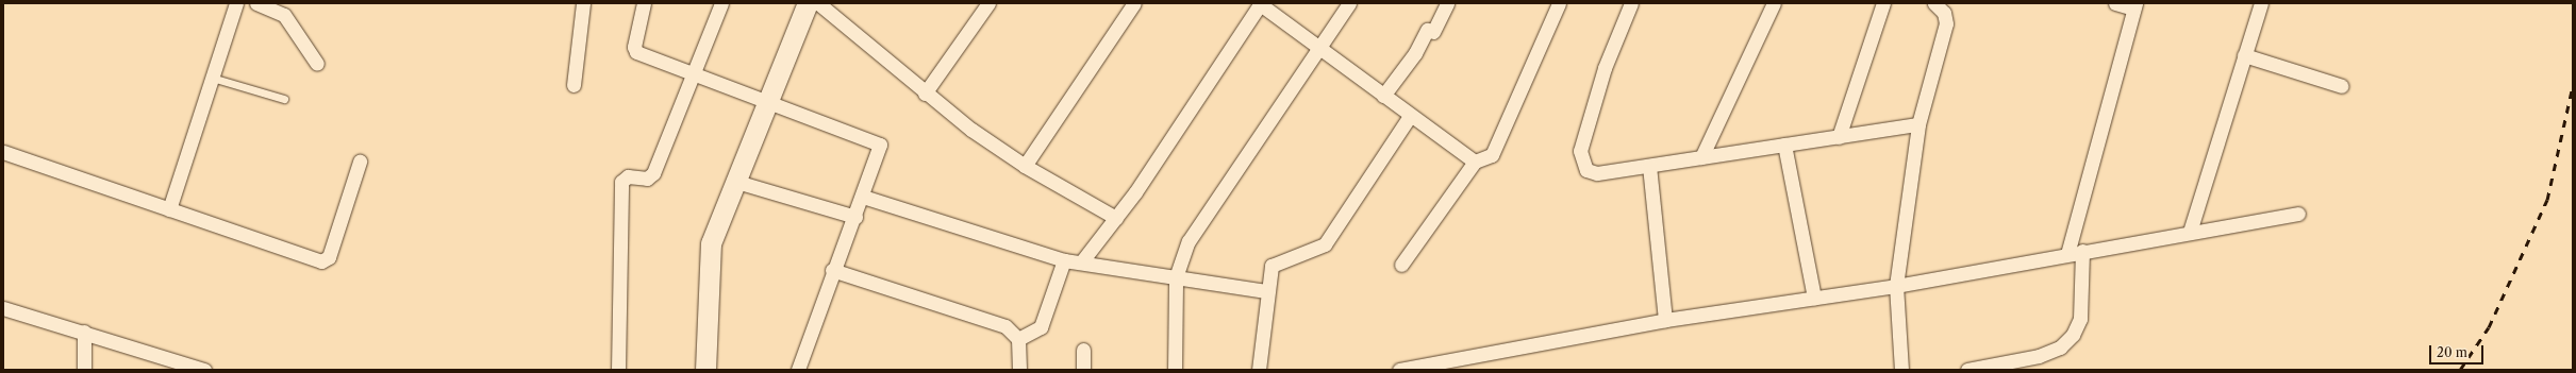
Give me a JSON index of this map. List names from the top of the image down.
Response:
{
  "scale_bar": "20 m"
}
